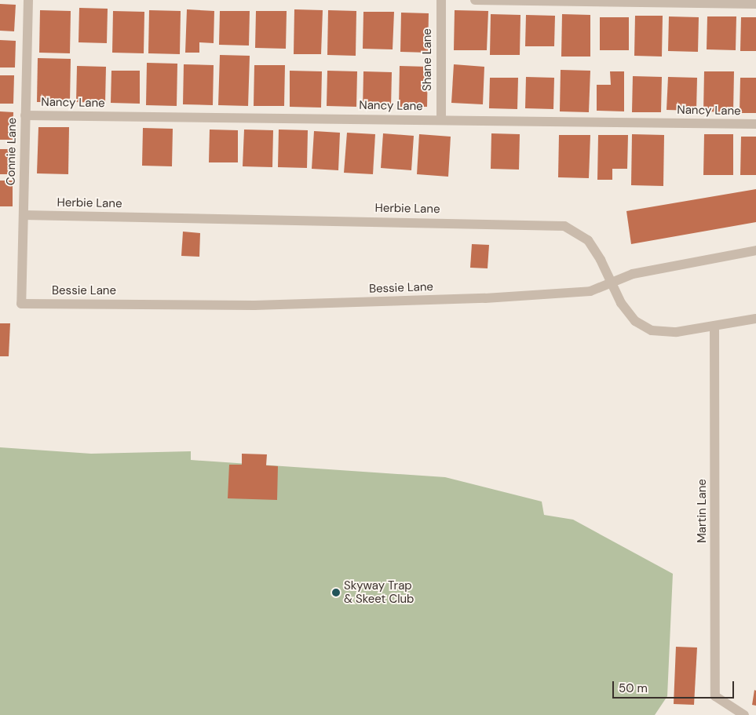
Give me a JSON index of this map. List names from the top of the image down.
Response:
{
  "streets": {
    "street": [
      "Shane Lane",
      "Nancy Lane",
      "Connie Lane",
      "Herbie Lane",
      "Bessie Lane",
      "Martin Lane"
    ]
  },
  "crossings": [
    ["Shane Lane", "Nancy Lane"],
    ["Nancy Lane", "Connie Lane"],
    ["Connie Lane", "Herbie Lane"],
    ["Connie Lane", "Bessie Lane"],
    ["Herbie Lane", "Bessie Lane"]
  ],
  "places": ["Skyway Trap & Skeet Club"],
  "scale_bar": "50 m"
}
